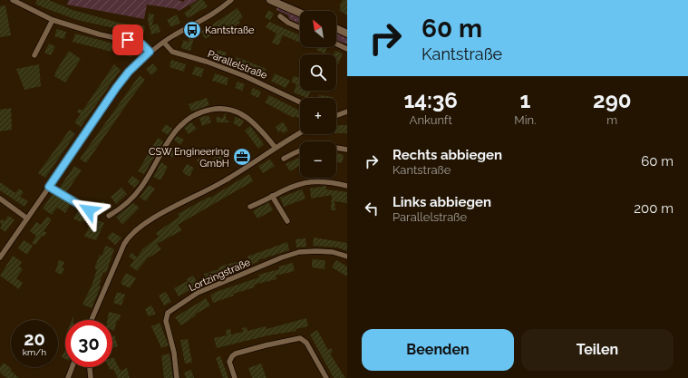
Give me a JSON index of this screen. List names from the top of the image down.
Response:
{
  "streets": {
    "street": ["Parallelstraße", "Lortzingstraße"]
  },
  "places": {
    "bus stop": ["Kantstraße"],
    "office": ["CSW Engineering GmbH"]
  },
  "north": "top left",
  "page": {
    "turn": ["60 m", "Kantstraße"],
    "map_buttons": ["+", "−"],
    "eta": [
      "14:36",
      "Ankunft",
      "1",
      "Min.",
      "290",
      "m"
    ],
    "list": [
      {
        "name": "Rechts abbiegen",
        "note": "Kantstraße",
        "value": "60 m"
      },
      {
        "name": "Links abbiegen",
        "note": "Parallelstraße",
        "value": "200 m"
      }
    ],
    "speed": "20 km/h",
    "limit": "30",
    "buttons": ["Beenden", "Teilen"]
  }
}
